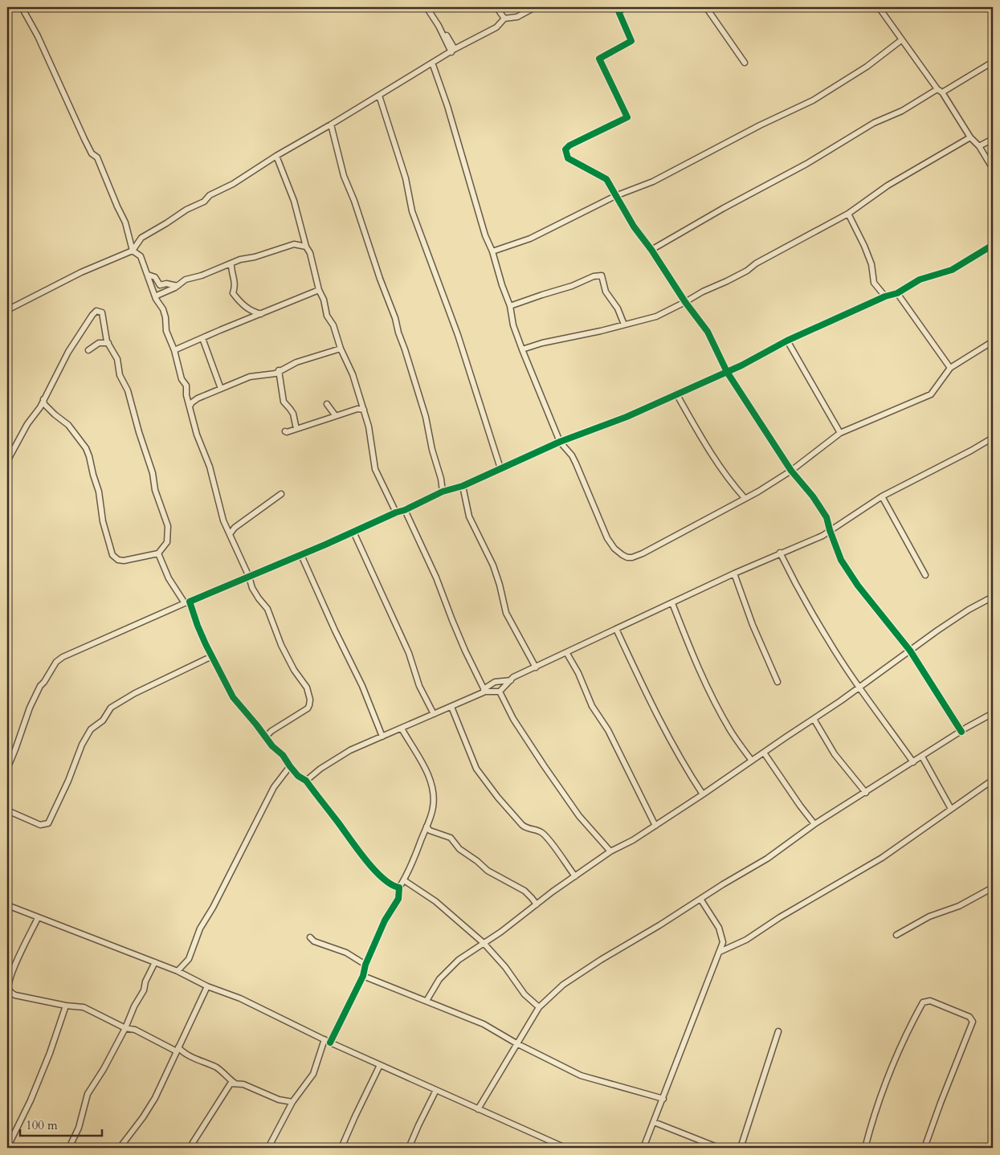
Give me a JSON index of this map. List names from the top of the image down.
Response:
{
  "scale_bar": "100 m"
}
